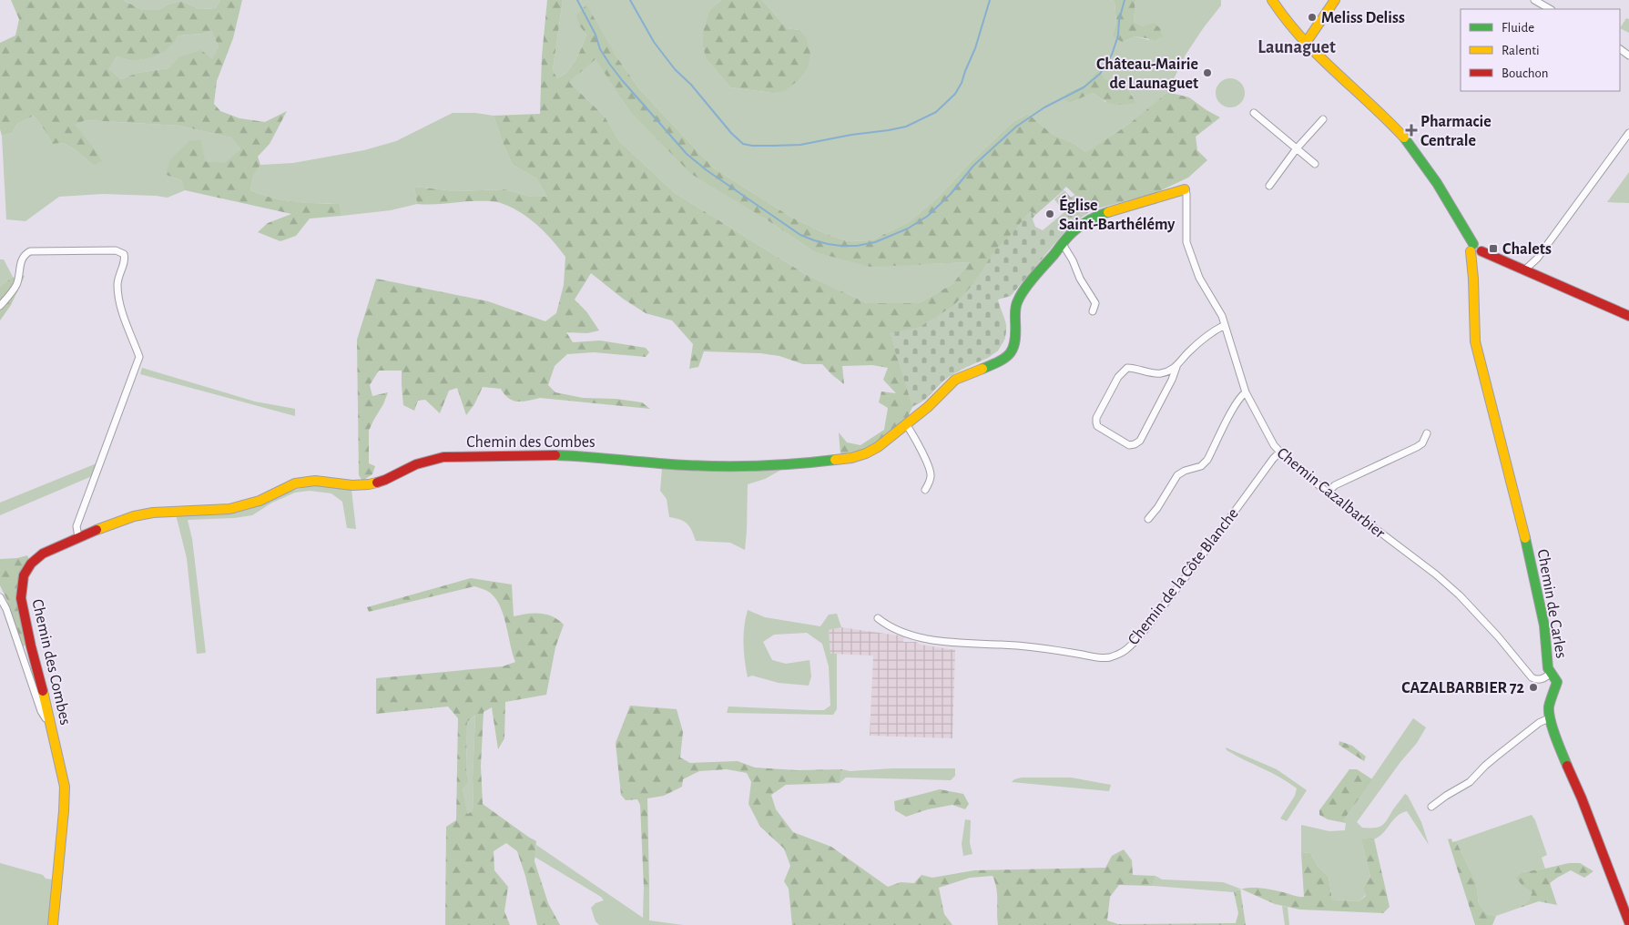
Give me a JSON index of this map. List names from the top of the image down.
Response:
{
  "streets": {
    "street": [
      "Chemin des Combes",
      "Chemin Cazalbarbier",
      "Chemin de la Côte Blanche",
      "Chemin de Carles"
    ]
  },
  "crossings": [
    ["Chemin des Combes", "Chemin Cazalbarbier"],
    ["Chemin Cazalbarbier", "Chemin de la Côte Blanche"],
    ["Chemin Cazalbarbier", "Chemin de Carles"]
  ],
  "districts": ["Launaguet"],
  "places": {
    "other": [
      "Meliss Deliss",
      "Château-Mairie de Launaguet",
      "Église Saint-Barthélémy",
      "CAZALBARBIER 72"
    ],
    "health": ["Pharmacie Centrale"],
    "transit": ["Chalets"]
  },
  "legend": ["Fluide", "Ralenti", "Bouchon"]
}
